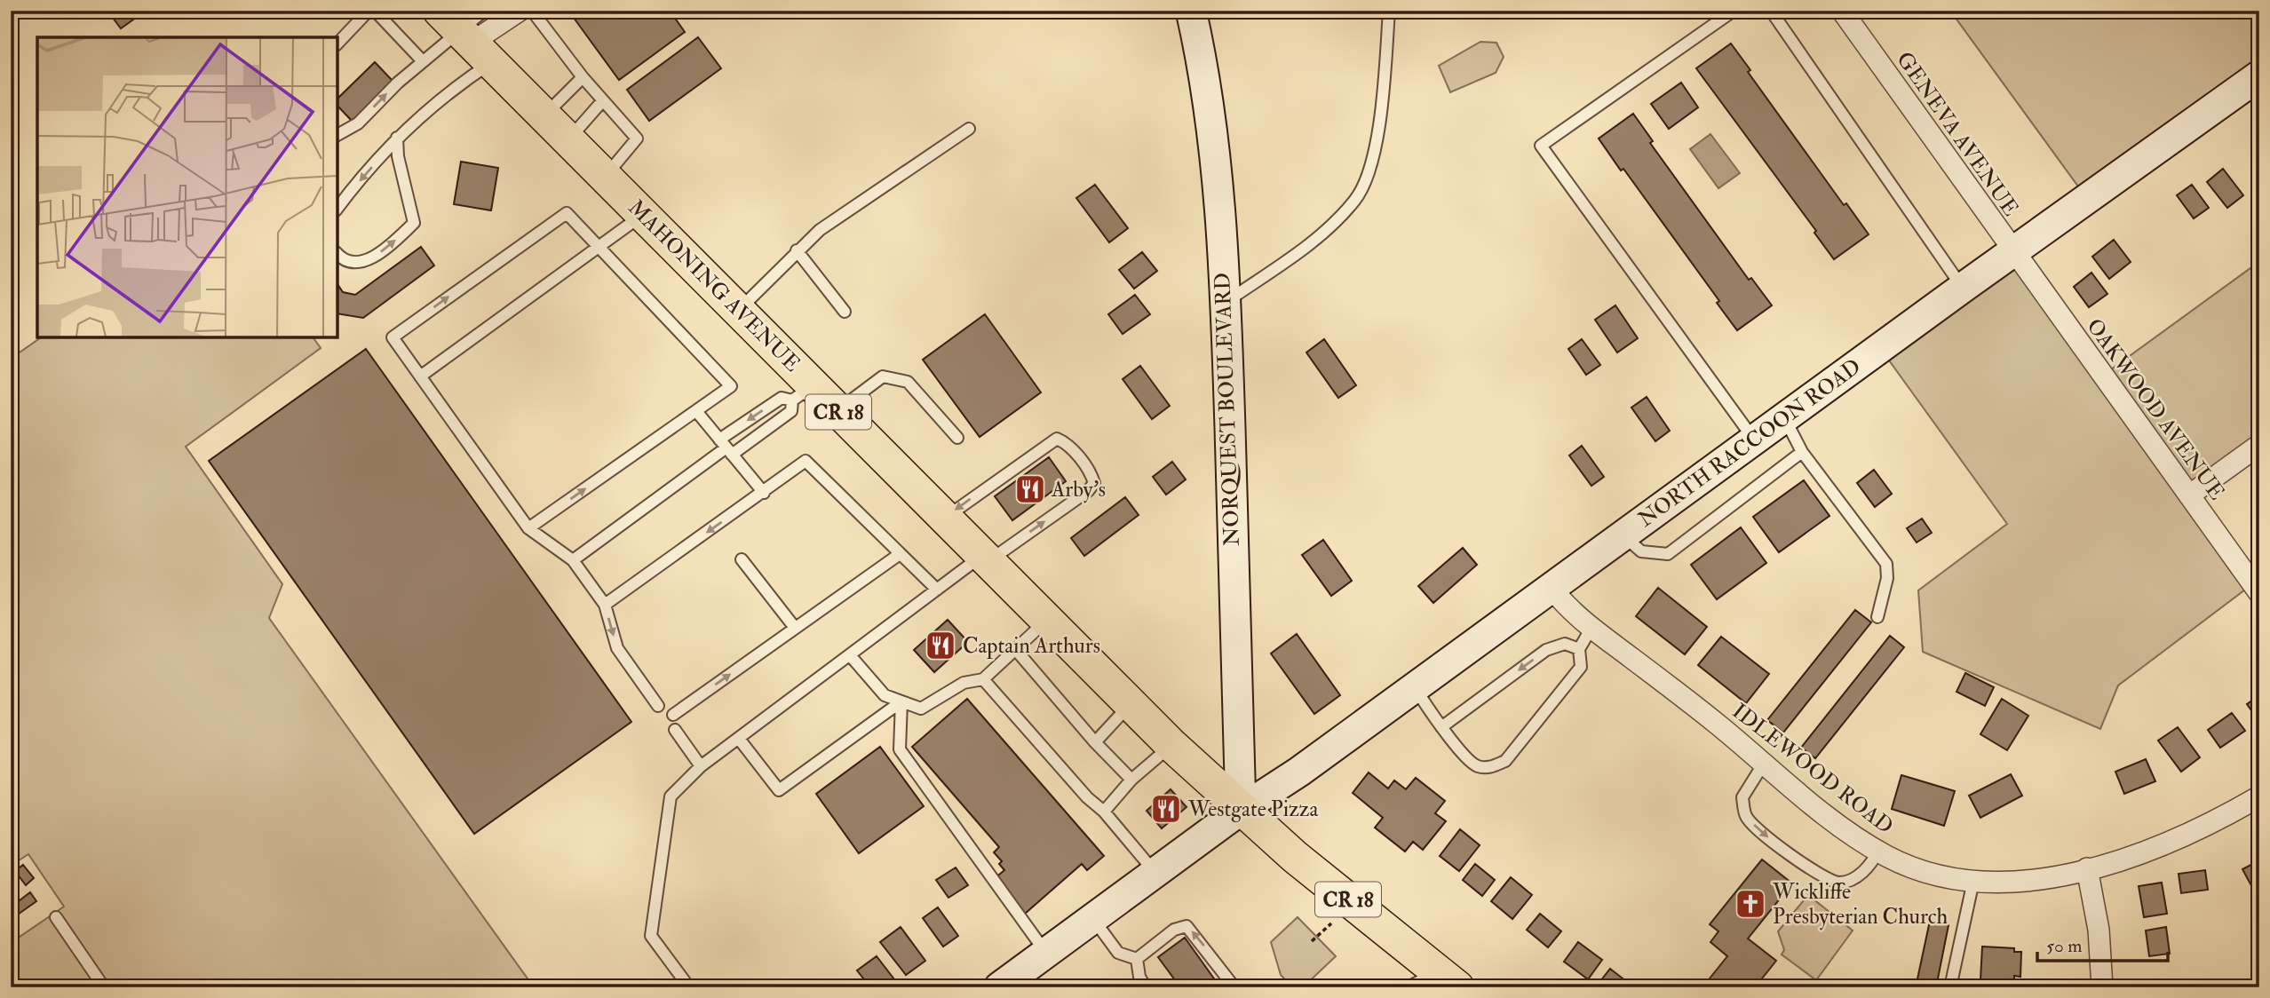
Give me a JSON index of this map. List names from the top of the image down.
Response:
{
  "streets": {
    "main road": ["MAHONING AVENUE", "CR 18"],
    "street": [
      "GENEVA AVENUE",
      "NORQUEST BOULEVARD",
      "OAKWOOD AVENUE",
      "NORTH RACCOON ROAD",
      "IDLEWOOD ROAD"
    ]
  },
  "crossings": [
    ["GENEVA AVENUE", "OAKWOOD AVENUE"],
    ["GENEVA AVENUE", "NORTH RACCOON ROAD"],
    ["MAHONING AVENUE", "NORQUEST BOULEVARD"],
    ["MAHONING AVENUE", "NORTH RACCOON ROAD"],
    ["NORQUEST BOULEVARD", "NORTH RACCOON ROAD"],
    ["OAKWOOD AVENUE", "NORTH RACCOON ROAD"],
    ["NORTH RACCOON ROAD", "IDLEWOOD ROAD"]
  ],
  "places": {
    "restaurant": ["Arby's", "Captain Arthurs", "Westgate Pizza"],
    "church": ["Wickliffe Presbyterian Church"]
  },
  "scale_bar": "50 m"
}
